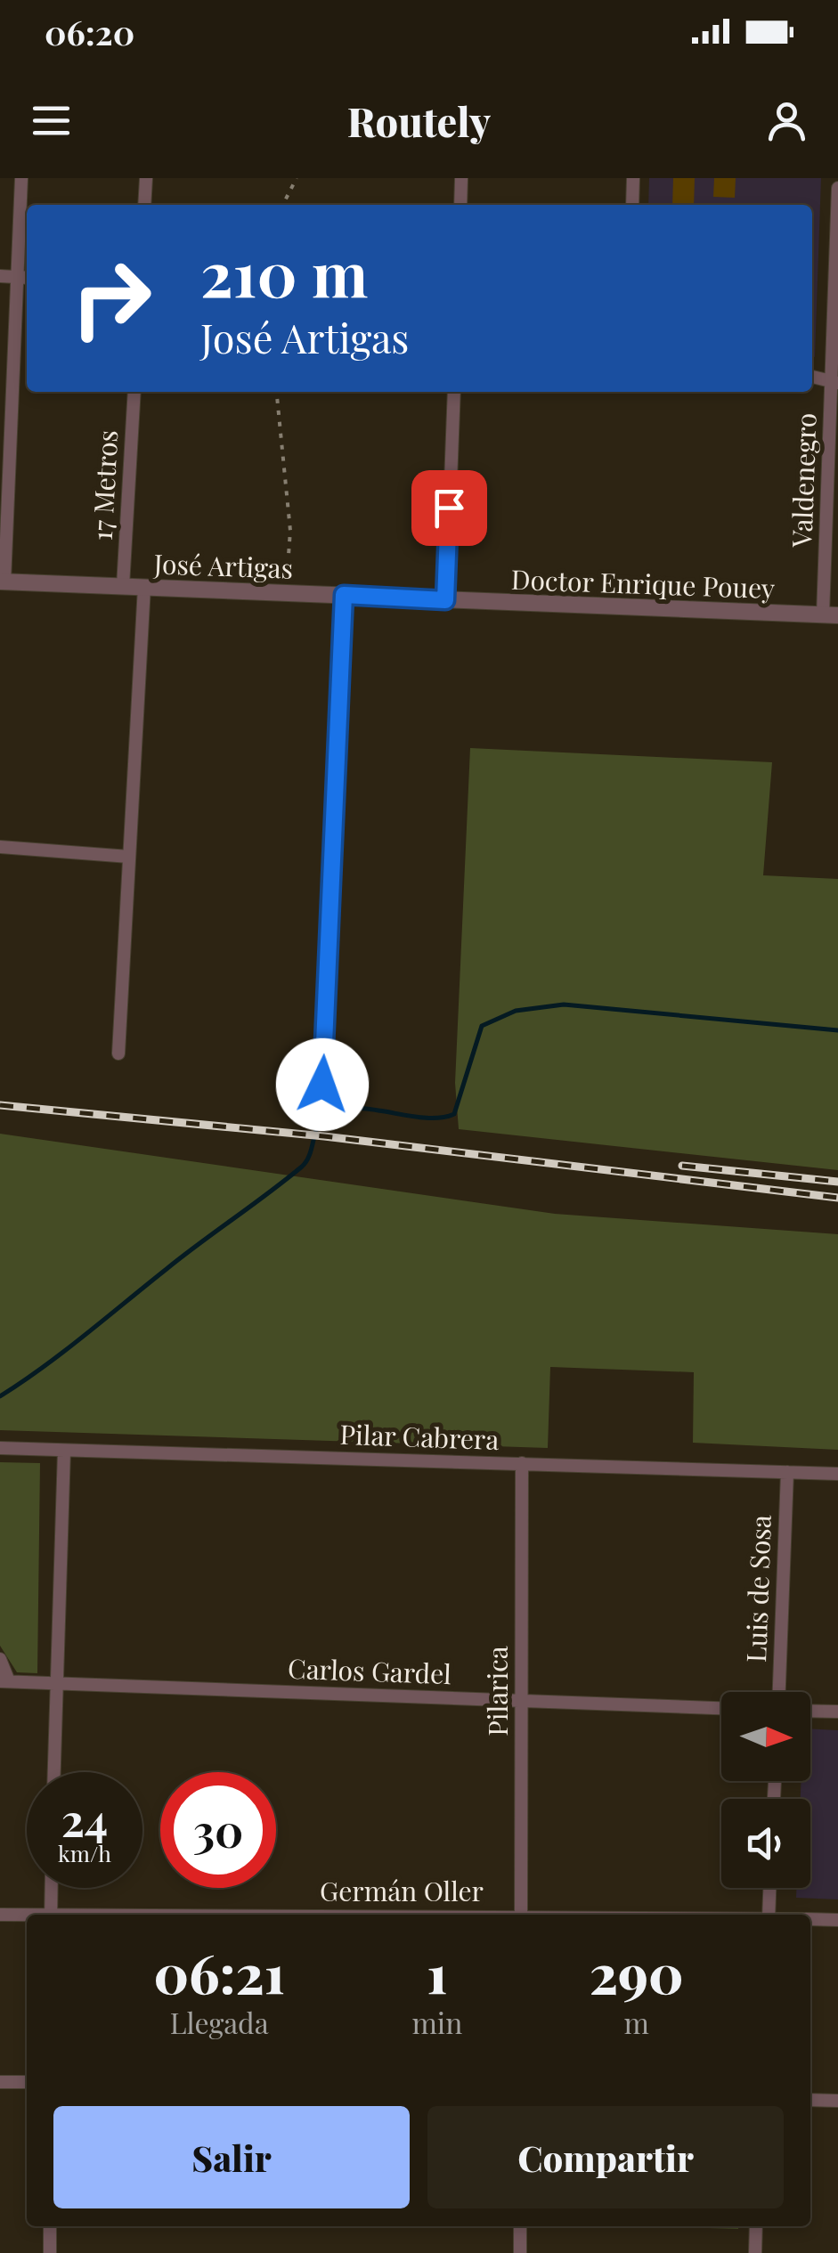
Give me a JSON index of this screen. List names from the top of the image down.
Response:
{
  "streets": {
    "street": [
      "Valdenegro",
      "17 Metros",
      "José Artigas",
      "Doctor Enrique Pouey",
      "Pilar Cabrera",
      "Luis de Sosa",
      "Carlos Gardel",
      "Pilarica",
      "Germán Oller"
    ]
  },
  "crossings": [
    ["Valdenegro", "Doctor Enrique Pouey"],
    ["17 Metros", "José Artigas"],
    ["José Artigas", "Doctor Enrique Pouey"],
    ["Pilar Cabrera", "Luis de Sosa"],
    ["Pilar Cabrera", "Pilarica"],
    ["Carlos Gardel", "Pilarica"]
  ],
  "north": "right",
  "page": {
    "status": "06:20",
    "header": "Routely",
    "turn": ["210 m", "José Artigas"],
    "speed": "24 km/h",
    "limit": "30",
    "eta": [
      "06:21",
      "Llegada",
      "1",
      "min",
      "290",
      "m"
    ],
    "buttons": ["Salir", "Compartir"]
  }
}
